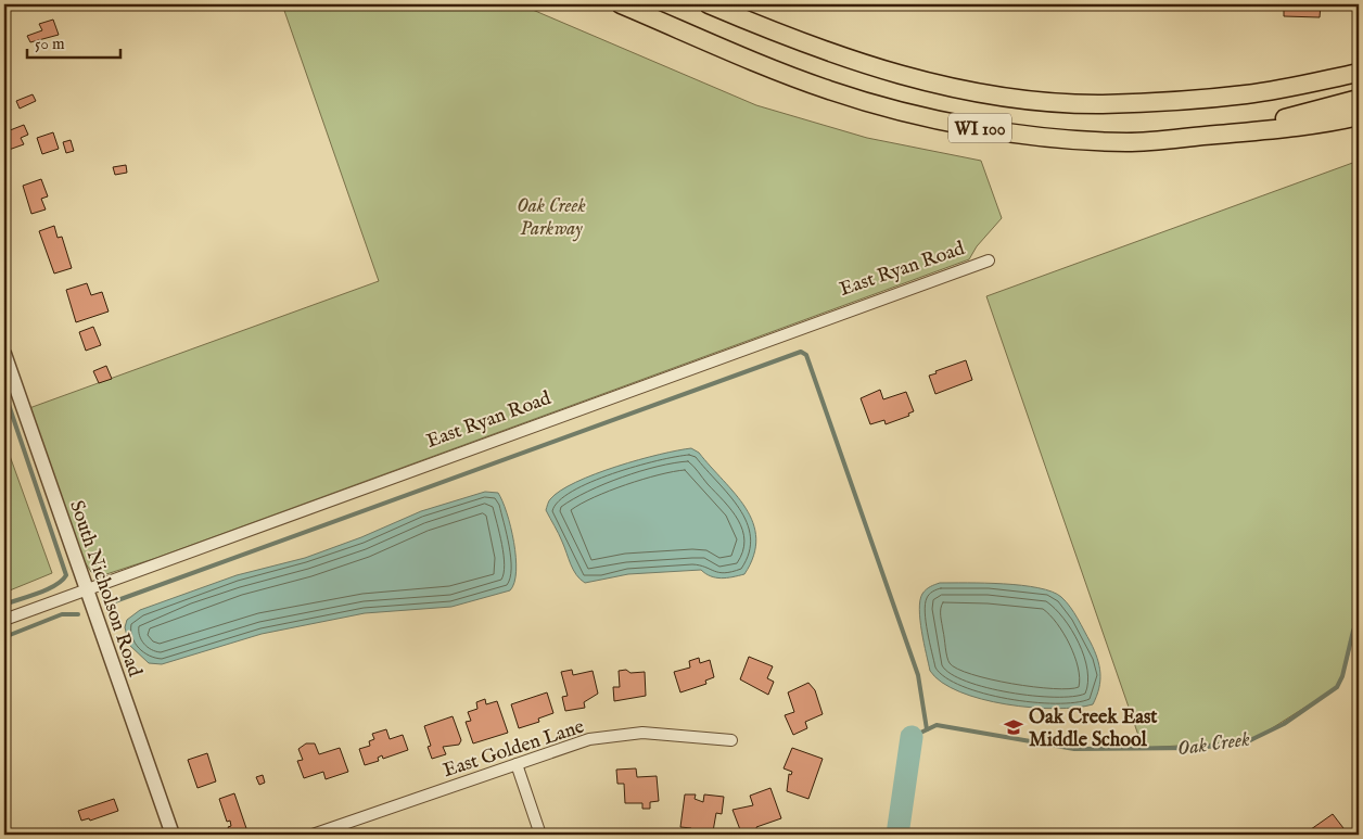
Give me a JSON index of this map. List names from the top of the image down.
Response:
{
  "streets": {
    "main road": ["WI 100"],
    "street": ["East Ryan Road", "South Nicholson Road", "East Golden Lane"]
  },
  "crossings": [
    ["East Ryan Road", "South Nicholson Road"]
  ],
  "water": ["Oak Creek"],
  "parks": ["Oak Creek Parkway"],
  "places": {
    "school or university": ["Oak Creek East Middle School"]
  },
  "scale_bar": "50 m"
}
